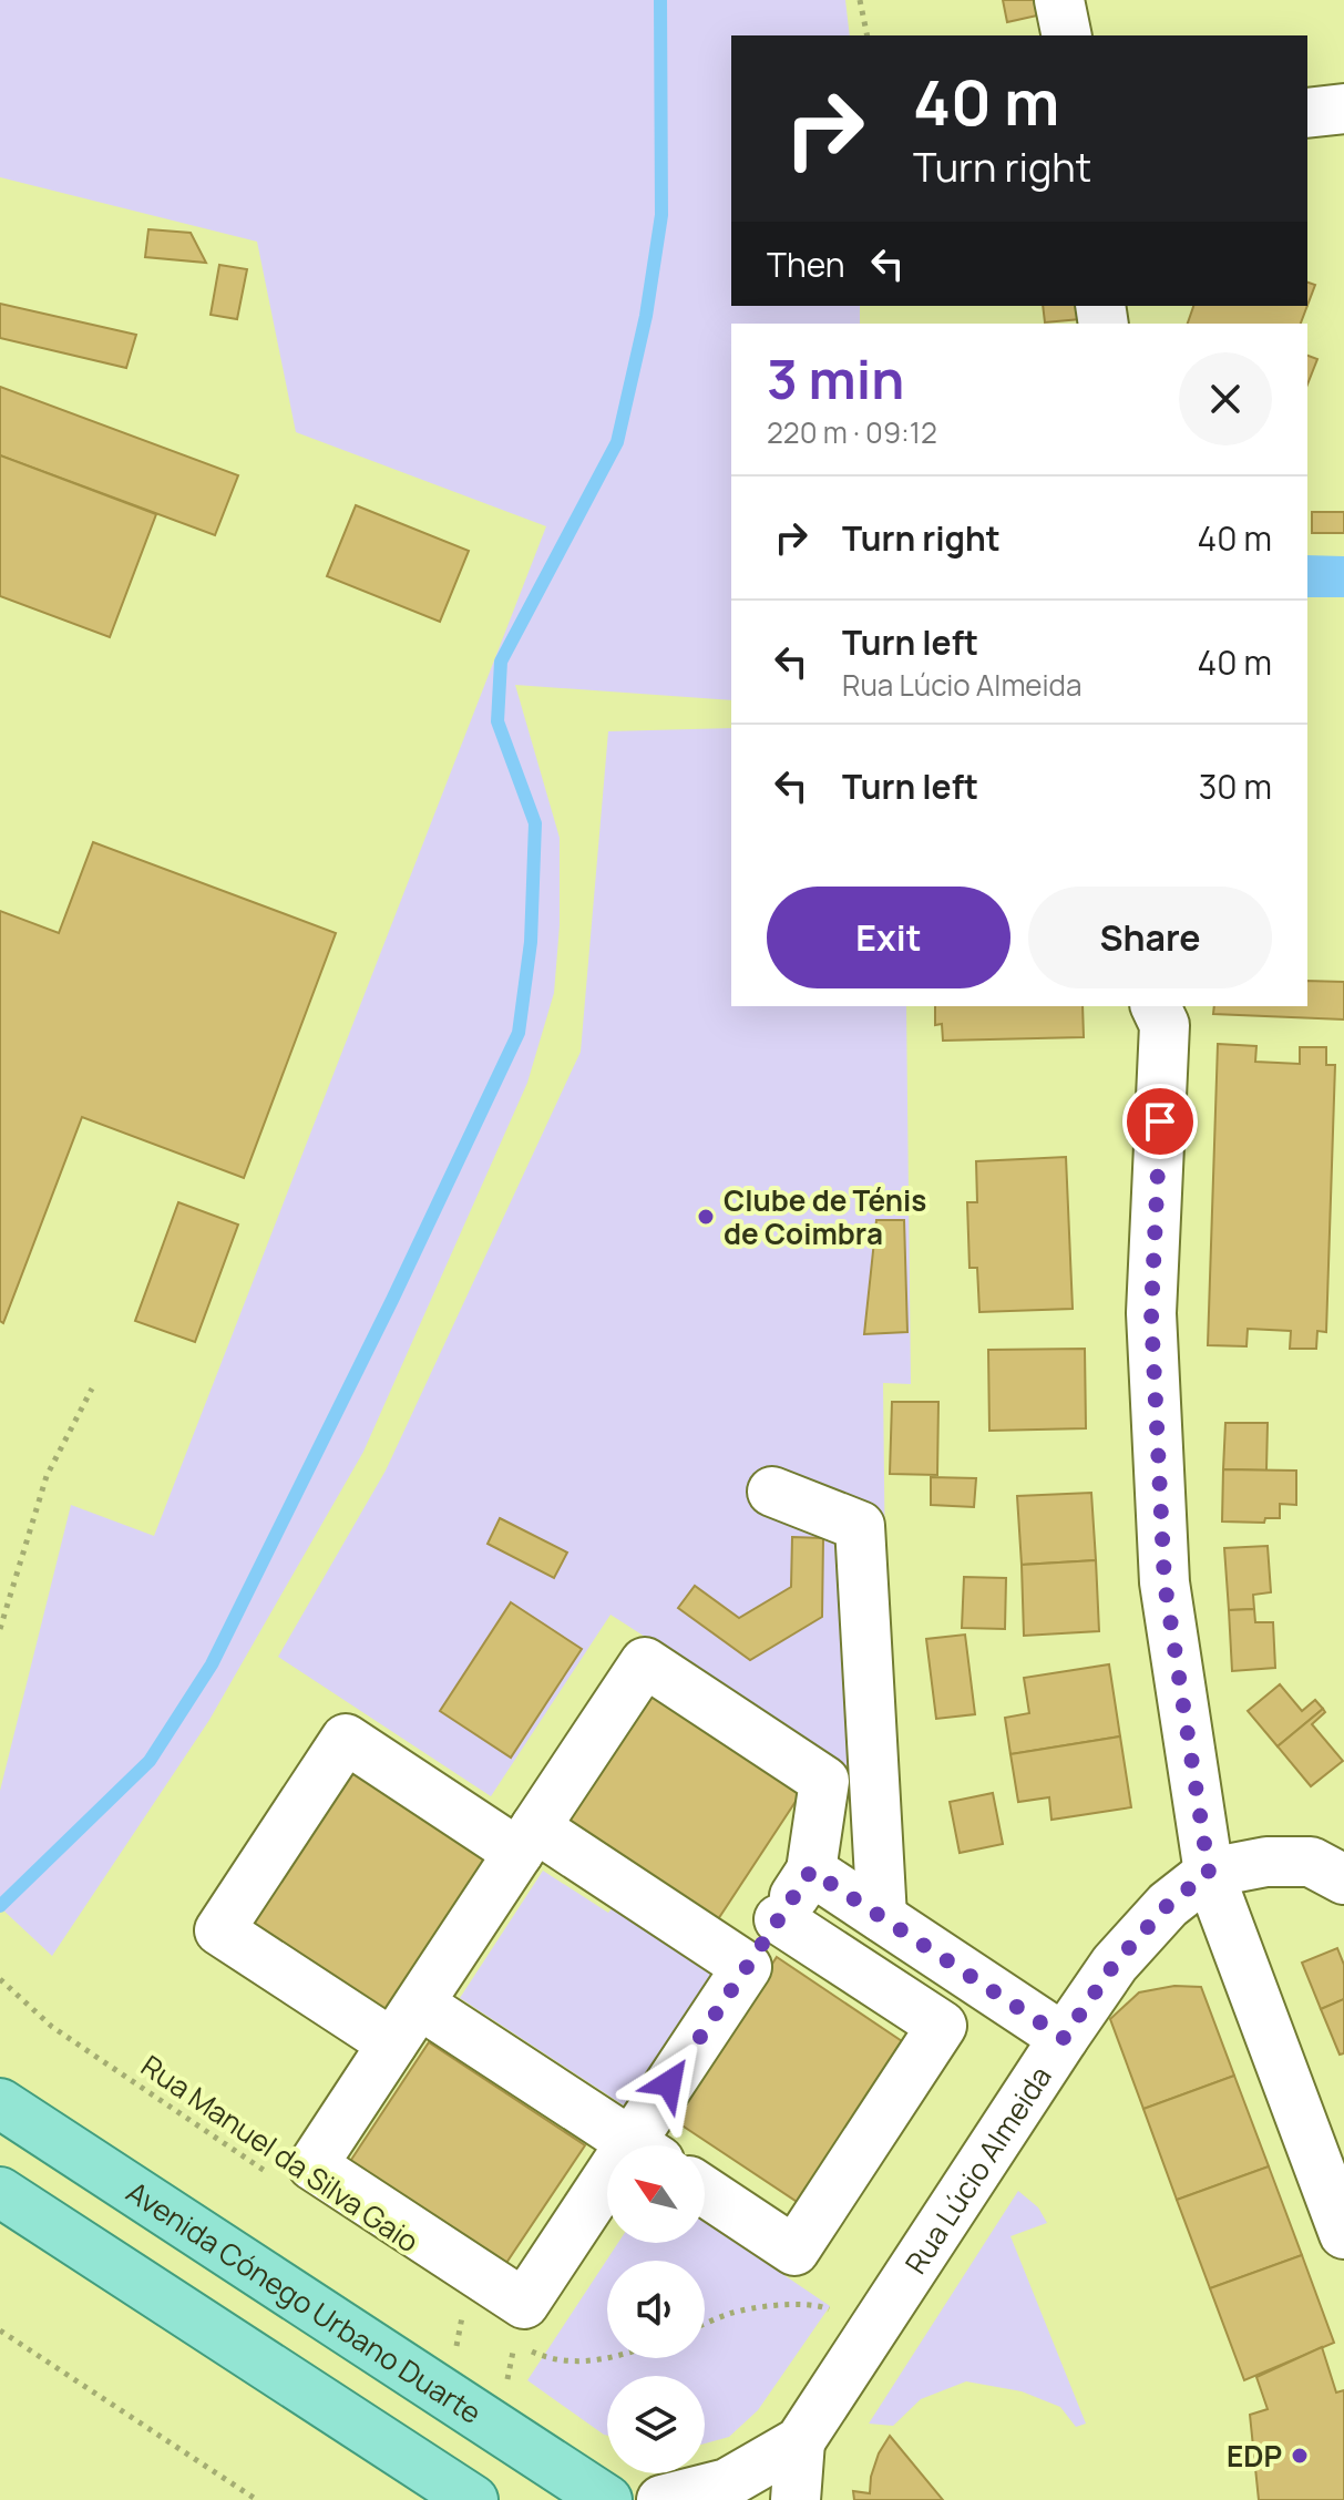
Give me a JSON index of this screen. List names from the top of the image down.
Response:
{
  "streets": {
    "main road": ["Avenida Cónego Urbano Duarte"],
    "street": ["Rua Lúcio Almeida"],
    "path": ["Rua Manuel da Silva Gaio"]
  },
  "places": ["Clube de Ténis de Coimbra", "EDP"],
  "north": "top left",
  "page": {
    "turn": ["40 m", "Turn right"],
    "then": "Then",
    "heading": ["3 min", "220 m · 09:12"],
    "list": [
      {
        "name": "Turn right",
        "value": "40 m"
      },
      {
        "name": "Turn left",
        "note": "Rua Lúcio Almeida",
        "value": "40 m"
      },
      {
        "name": "Turn left",
        "value": "30 m"
      }
    ],
    "buttons": ["Exit", "Share"]
  }
}
